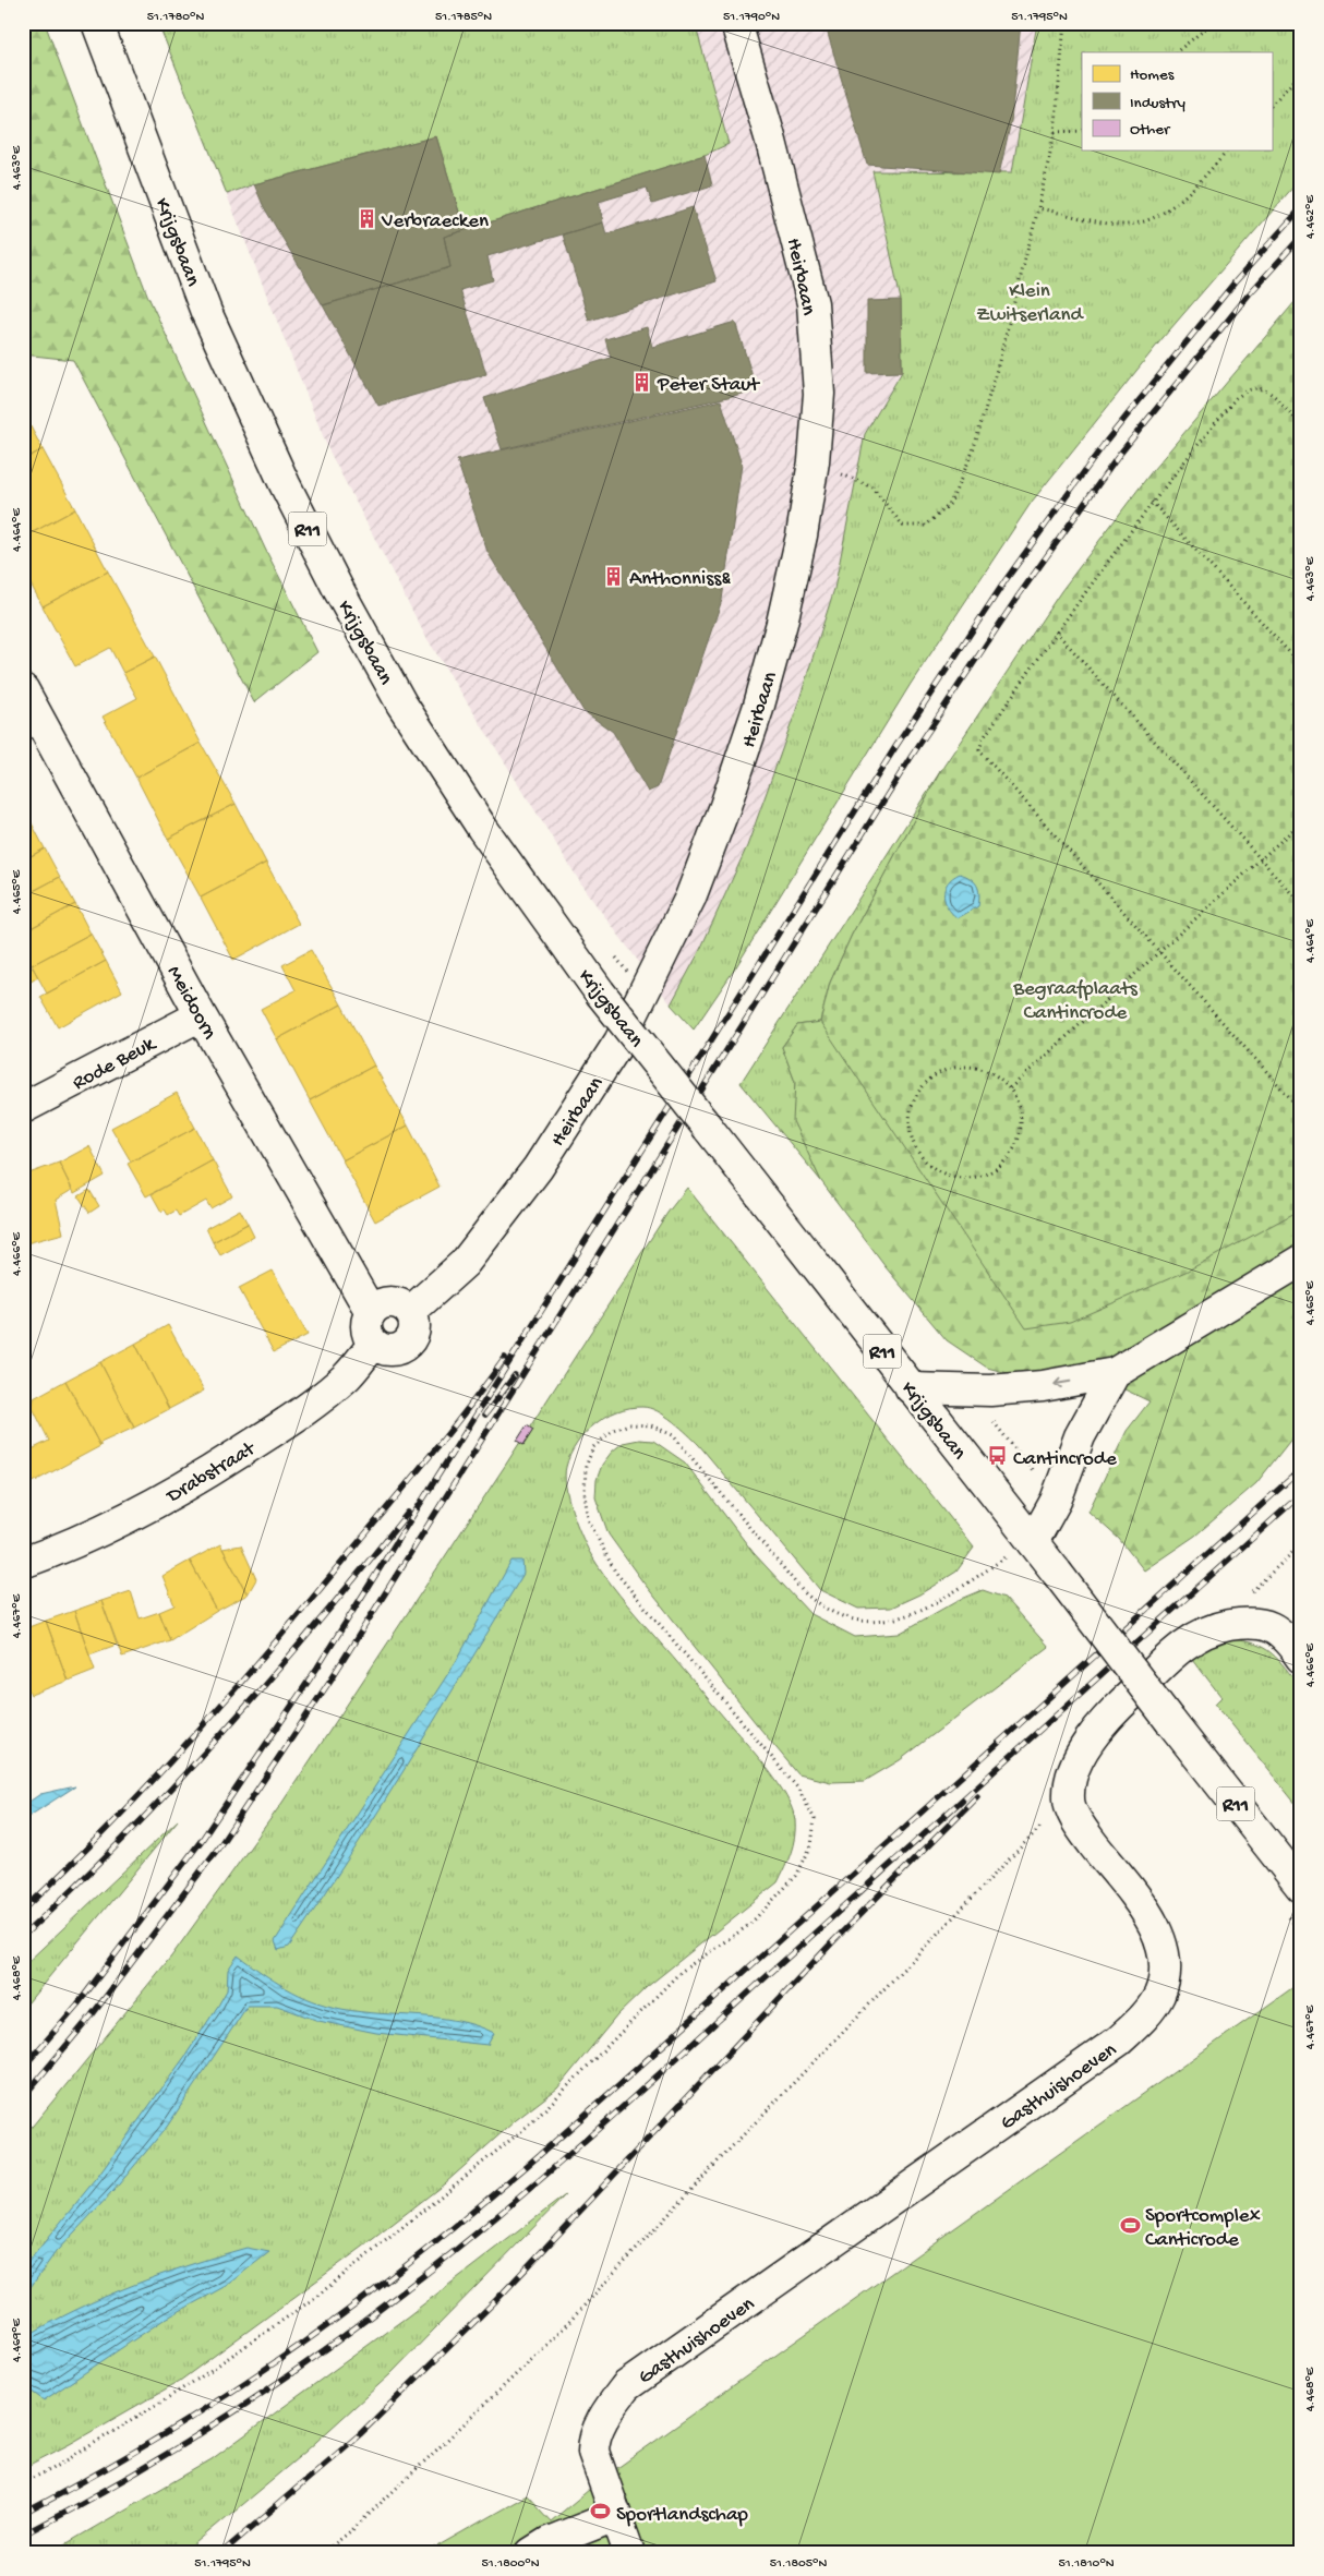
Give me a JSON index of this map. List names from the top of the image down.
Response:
{
  "streets": {
    "street": [
      "Krijgsbaan",
      "Heirbaan",
      "R11",
      "Meidoorn",
      "Rode Beuk",
      "Drabstraat",
      "Gasthuishoeven"
    ]
  },
  "crossings": [
    ["Heirbaan", "Meidoorn"],
    ["Heirbaan", "Drabstraat"],
    ["Meidoorn", "Rode Beuk"],
    ["Meidoorn", "Drabstraat"]
  ],
  "parks": ["Klein Zwitserland", "Begraafplaats Cantincrode"],
  "places": {
    "building": ["Verbraecken", "Peter Staut", "Anthonniss&"],
    "bus stop": ["Cantincrode"],
    "sports": ["Sportcomplex Canticrode", "Sportlandschap"]
  },
  "legend": ["Homes", "Industry", "Other"],
  "coordinates": [
    "51.1780°N",
    "51.1785°N",
    "51.1790°N",
    "51.1795°N",
    "4.463°E",
    "4.462°E",
    "4.464°E",
    "4.465°E",
    "4.466°E",
    "4.467°E",
    "4.468°E",
    "4.469°E",
    "51.1800°N",
    "51.1805°N",
    "51.1810°N"
  ]
}
